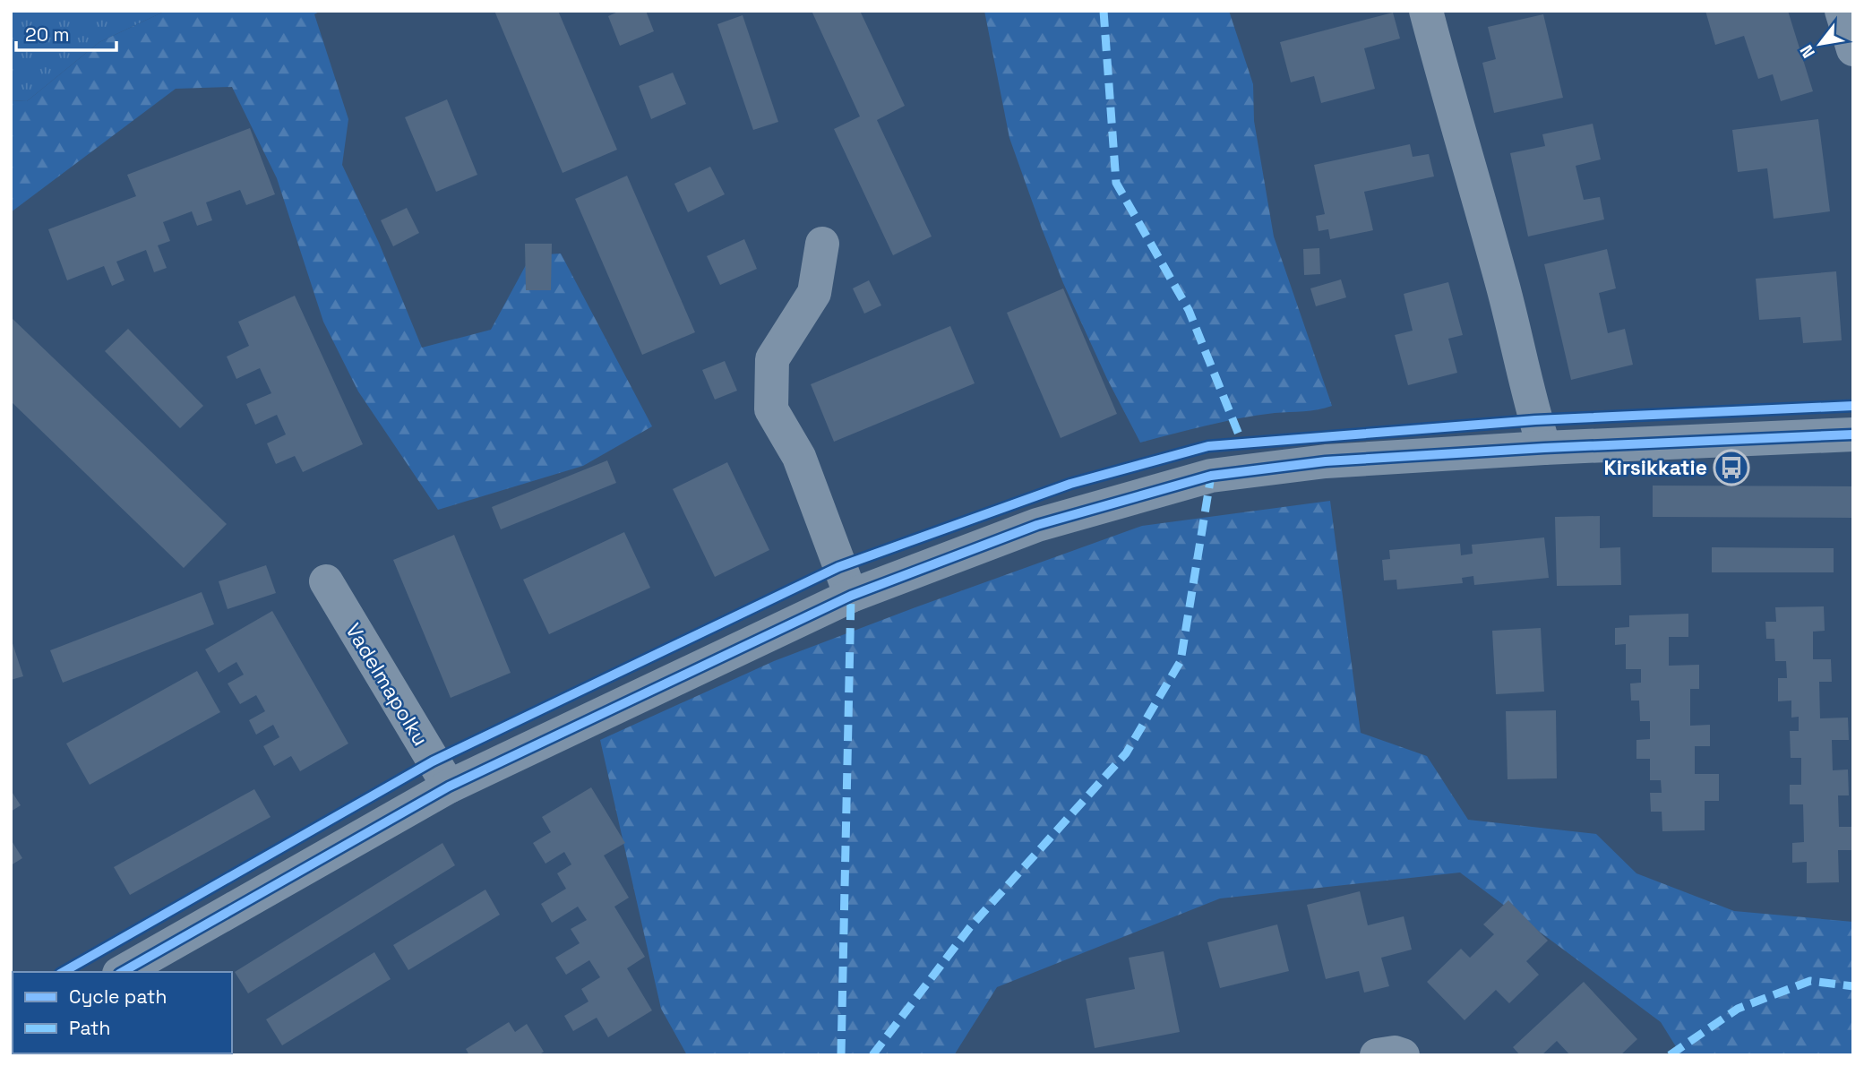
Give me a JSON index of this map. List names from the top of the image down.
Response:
{
  "streets": {
    "street": ["Vadelmapolku"]
  },
  "places": {
    "bus stop": ["Kirsikkatie"]
  },
  "legend": ["Cycle path", "Path"],
  "scale_bar": "20 m",
  "north": "bottom left"
}
